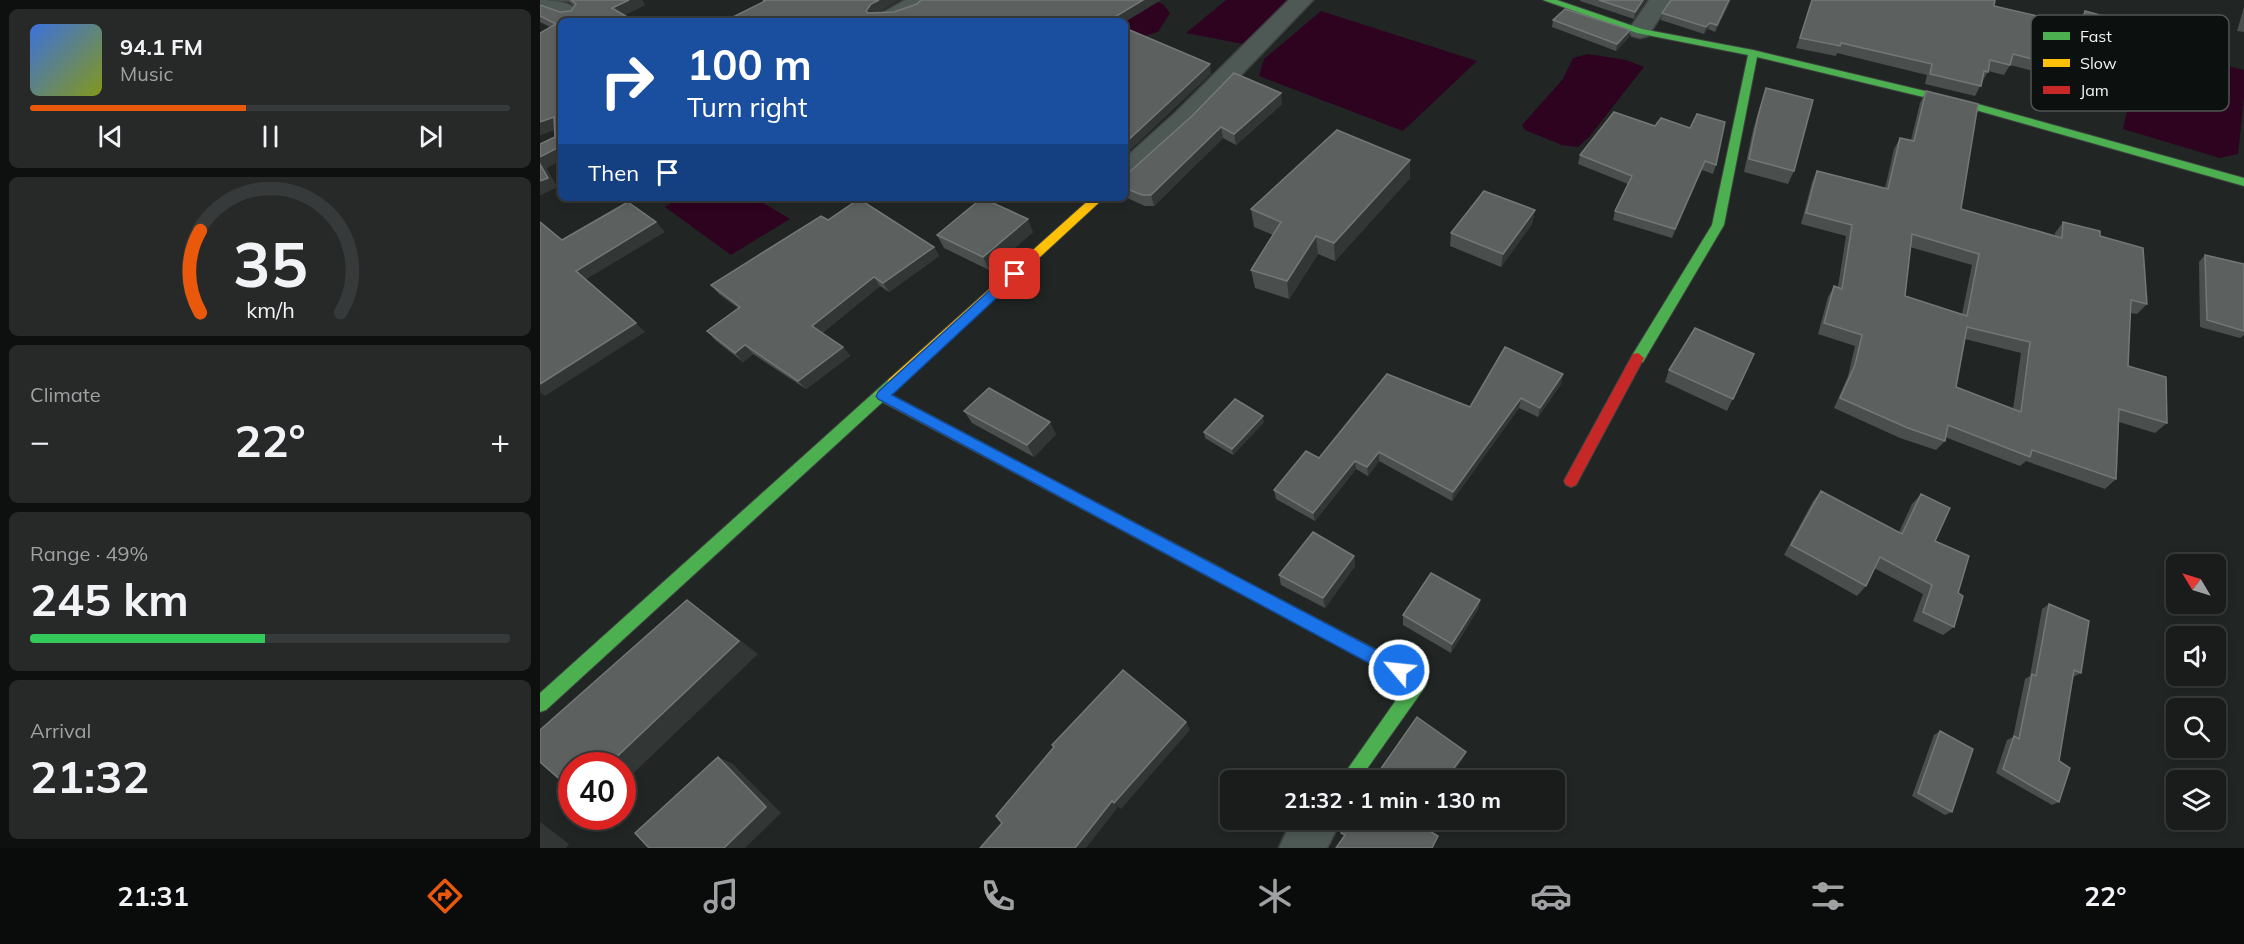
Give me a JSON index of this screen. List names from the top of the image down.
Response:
{
  "legend": ["Fast", "Slow", "Jam"],
  "north": "top left",
  "page": {
    "turn": ["100 m", "Turn right"],
    "song": ["94.1 FM", "Music"],
    "then": "Then",
    "tile": [
      "Climate",
      ["Range · 49%", "245 km"],
      ["Arrival", "21:32"]
    ],
    "heat": ["−", "22°", "+"],
    "limit": "40",
    "trip": "21:32 · 1 min · 130 m",
    "tabs": ["21:31", "22°"],
    "gauge": ["35", "km/h"]
  }
}
